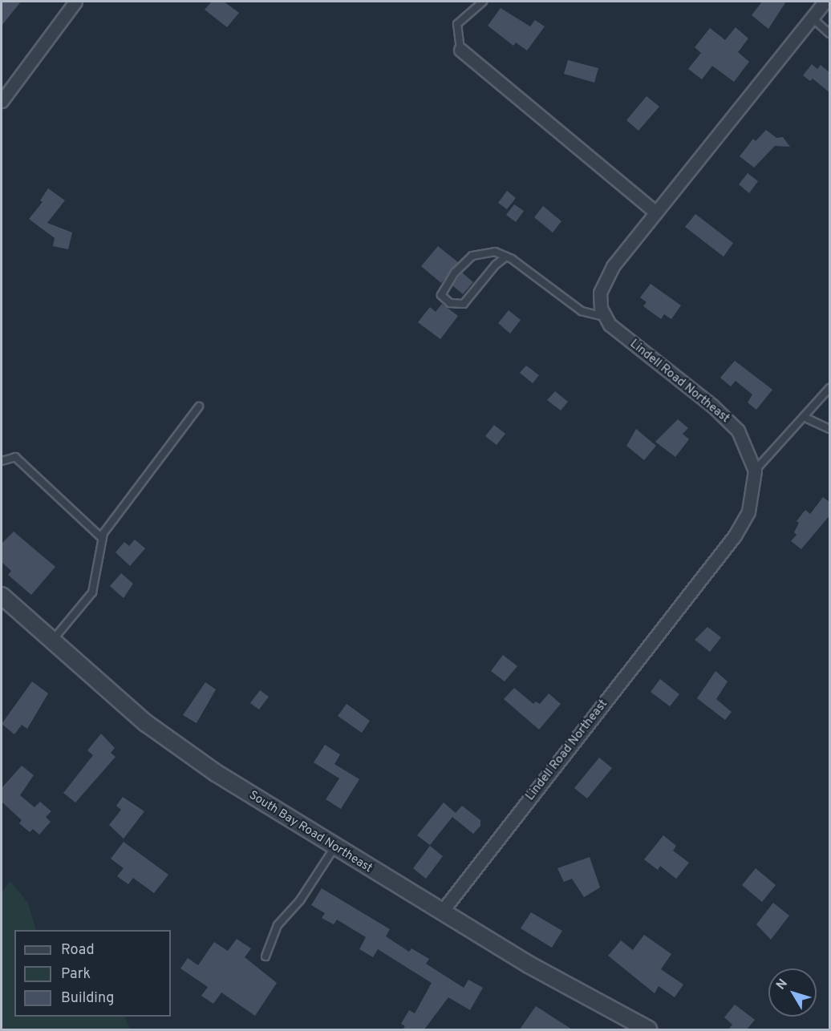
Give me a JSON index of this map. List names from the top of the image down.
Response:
{
  "streets": {
    "street": ["Lindell Road Northeast", "South Bay Road Northeast"]
  },
  "crossings": [
    ["Lindell Road Northeast", "South Bay Road Northeast"]
  ],
  "legend": ["Road", "Park", "Building"],
  "north": "top left"
}
